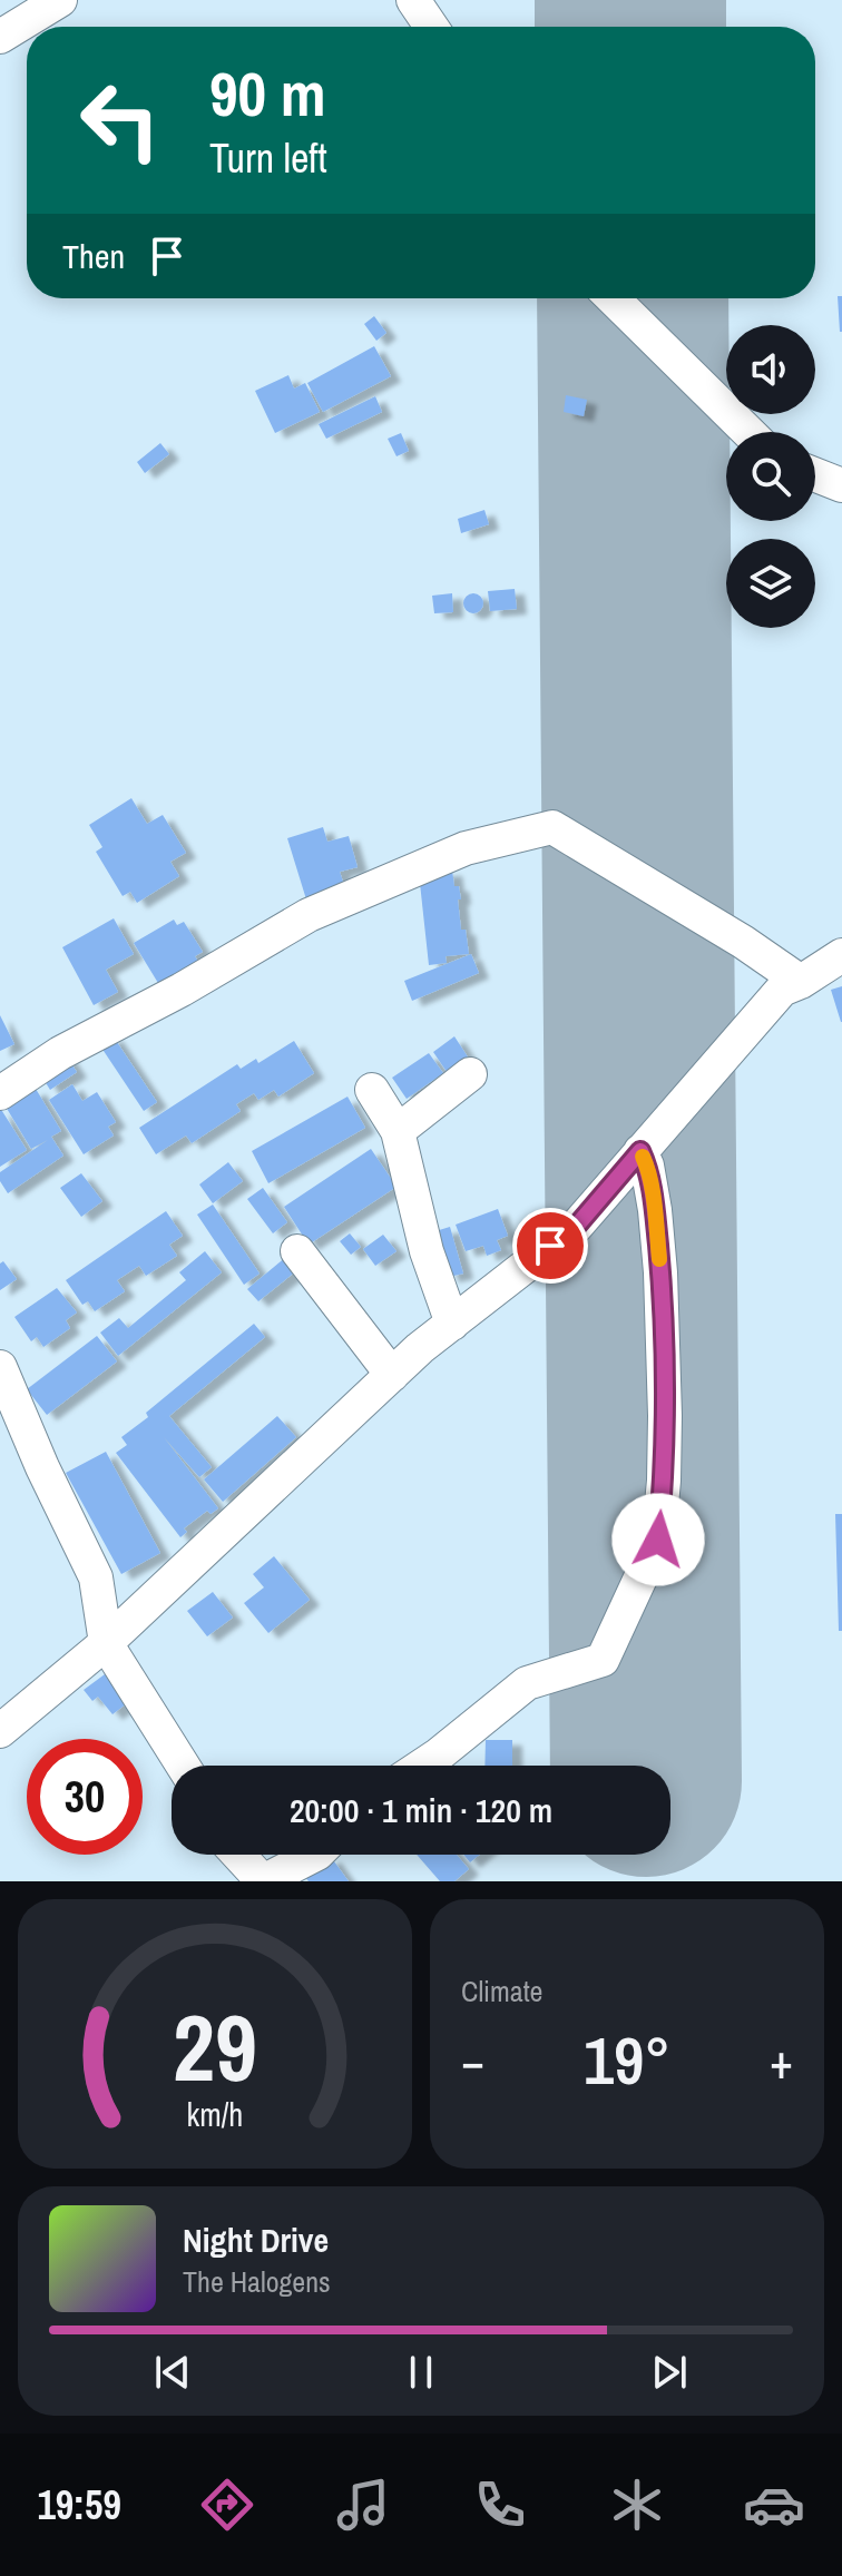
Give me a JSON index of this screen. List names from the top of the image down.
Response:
{
  "page": {
    "turn": ["90 m", "Turn left"],
    "then": "Then",
    "limit": "30",
    "trip": "20:00 · 1 min · 120 m",
    "tile": "Climate",
    "heat": ["−", "19°", "+"],
    "song": ["Night Drive", "The Halogens"],
    "tabs": "19:59",
    "gauge": ["29", "km/h"]
  }
}
